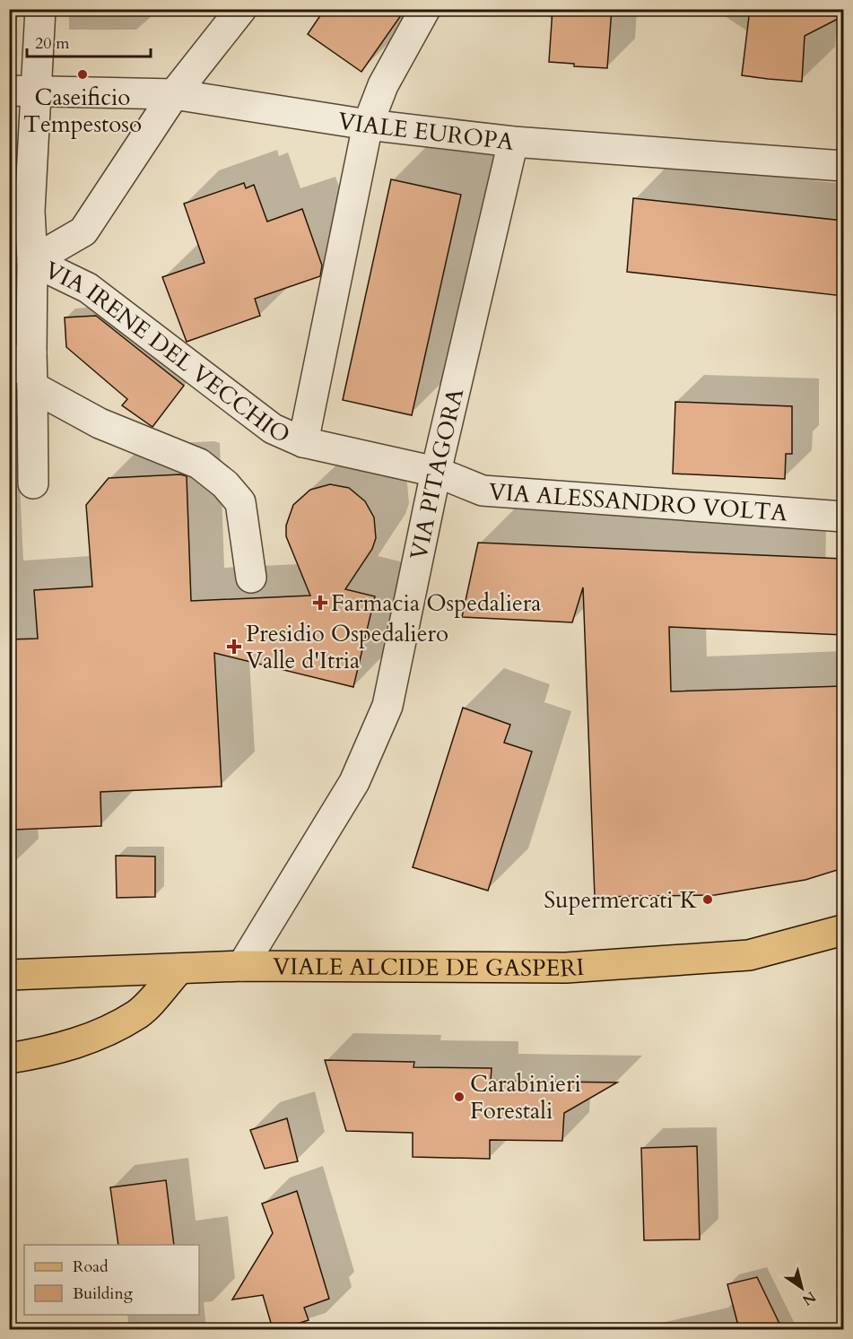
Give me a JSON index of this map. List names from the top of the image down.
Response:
{
  "streets": {
    "main road": ["VIALE ALCIDE DE GASPERI"],
    "street": [
      "VIALE EUROPA",
      "VIA IRENE DEL VECCHIO",
      "VIA PITAGORA",
      "VIA ALESSANDRO VOLTA"
    ]
  },
  "crossings": [
    ["VIALE EUROPA", "VIA IRENE DEL VECCHIO"],
    ["VIALE EUROPA", "VIA PITAGORA"],
    ["VIA IRENE DEL VECCHIO", "VIA PITAGORA"],
    ["VIA IRENE DEL VECCHIO", "VIA ALESSANDRO VOLTA"],
    ["VIA PITAGORA", "VIA ALESSANDRO VOLTA"],
    ["VIA PITAGORA", "VIALE ALCIDE DE GASPERI"]
  ],
  "places": {
    "other": ["Caseificio Tempestoso", "Supermercati K", "Carabinieri Forestali"],
    "health": ["Farmacia Ospedaliera", "Presidio Ospedaliero Valle d'Itria"]
  },
  "legend": ["Road", "Building"],
  "scale_bar": "20 m",
  "north": "bottom right"
}
